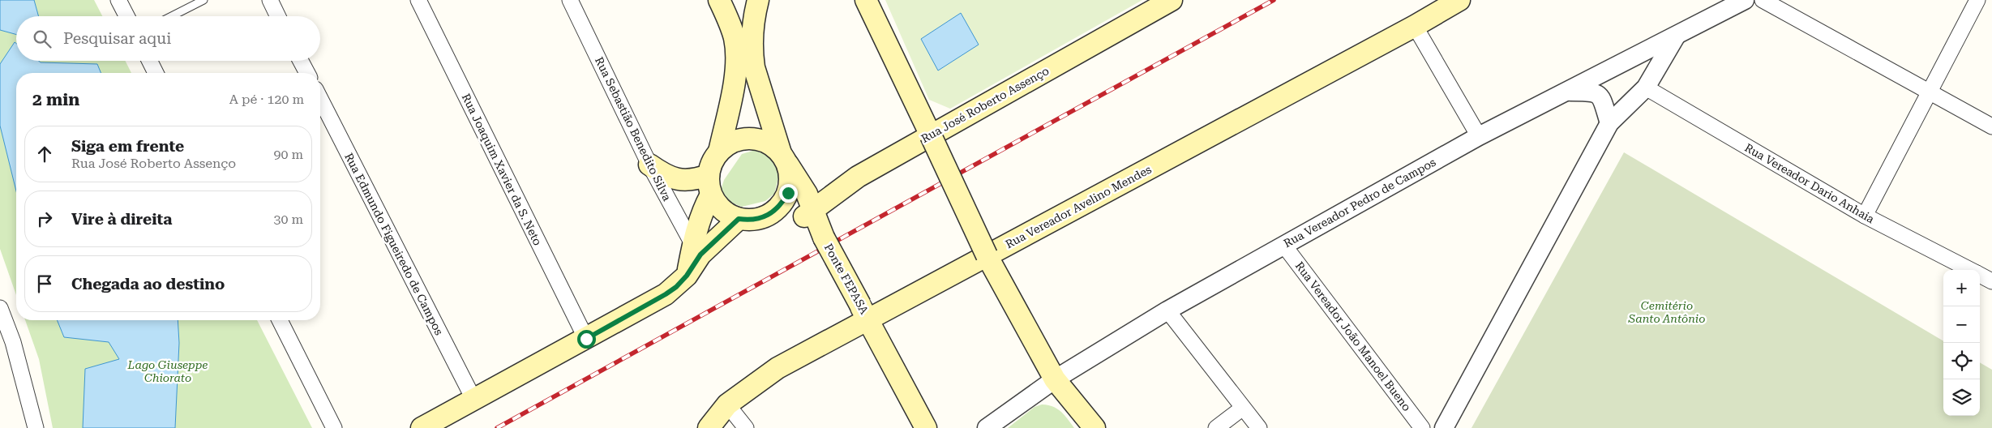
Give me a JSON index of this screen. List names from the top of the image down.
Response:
{
  "streets": {
    "main road": ["Rua José Roberto Assenço", "Rua Vereador Avelino Mendes", "Ponte FEPASA"],
    "street": [
      "Rua Sebastião Benedito Silva",
      "Rua Joaquim Xavier da S. Neto",
      "Rua Vereador Dario Anhaia",
      "Rua Vereador Pedro de Campos",
      "Rua Edmundo Figueiredo de Campos",
      "Rua Vereador João Manoel Bueno"
    ]
  },
  "crossings": [
    ["Rua José Roberto Assenço", "Ponte FEPASA"],
    ["Rua Vereador Pedro de Campos", "Rua Vereador João Manoel Bueno"],
    ["Rua Vereador Avelino Mendes", "Ponte FEPASA"]
  ],
  "parks": ["Cemitério Santo Antônio", "Lago Giuseppe Chiorato"],
  "page": {
    "search": "Pesquisar aqui",
    "heading": ["2 min", "A pé · 120 m"],
    "list": [
      ["Siga em frente", "Rua José Roberto Assenço", "90 m"],
      ["Vire à direita", "30 m"],
      "Chegada ao destino"
    ],
    "map_buttons": ["+", "−"]
  }
}
